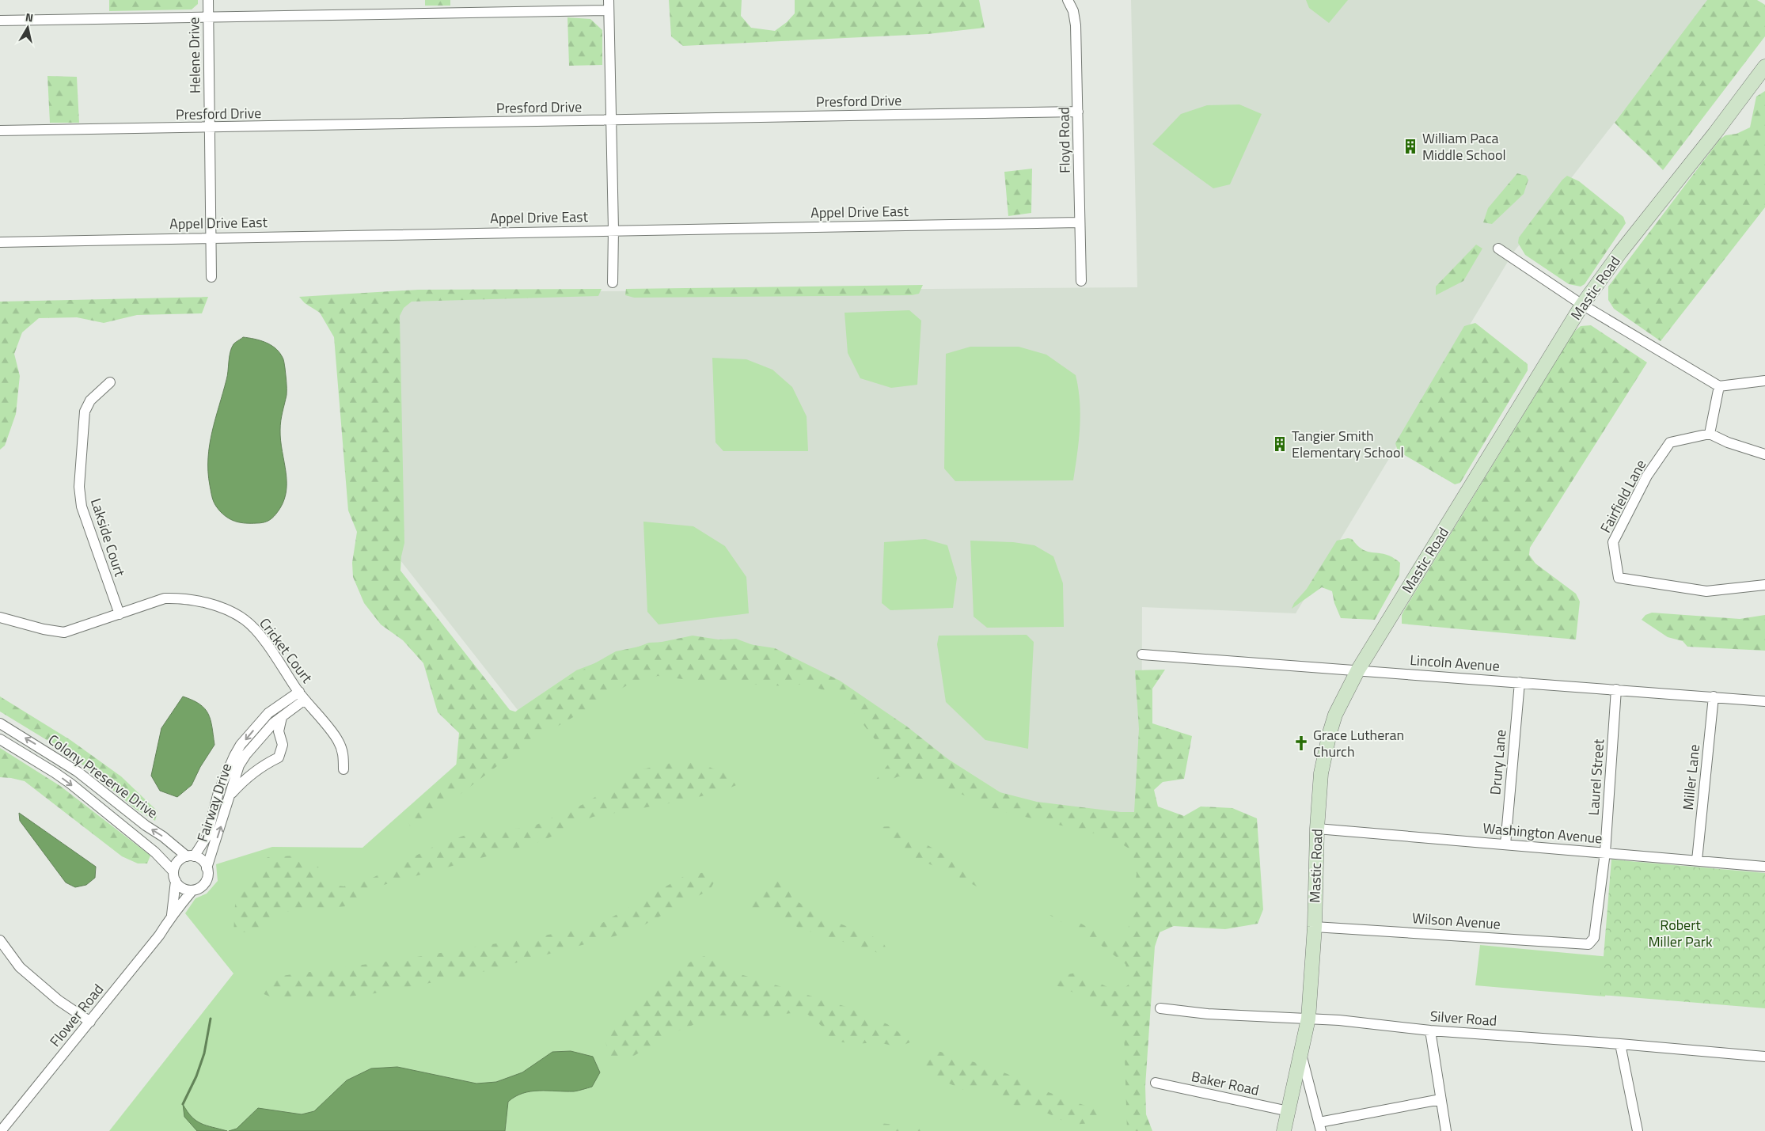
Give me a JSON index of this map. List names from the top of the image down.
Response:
{
  "streets": {
    "main road": ["Mastic Road"],
    "street": [
      "Helene Drive",
      "Presford Drive",
      "Floyd Road",
      "Appel Drive East",
      "Fairfield Lane",
      "Lakside Court",
      "Cricket Court",
      "Lincoln Avenue",
      "Drury Lane",
      "Colony Preserve Drive",
      "Laurel Street",
      "Miller Lane",
      "Fairway Drive",
      "Washington Avenue",
      "Wilson Avenue",
      "Flower Road",
      "Silver Road",
      "Baker Road"
    ]
  },
  "crossings": [
    ["Helene Drive", "Presford Drive"],
    ["Helene Drive", "Appel Drive East"],
    ["Presford Drive", "Floyd Road"],
    ["Floyd Road", "Appel Drive East"],
    ["Mastic Road", "Lincoln Avenue"],
    ["Mastic Road", "Washington Avenue"],
    ["Mastic Road", "Wilson Avenue"],
    ["Mastic Road", "Silver Road"],
    ["Mastic Road", "Baker Road"],
    ["Lakside Court", "Cricket Court"],
    ["Cricket Court", "Fairway Drive"],
    ["Lincoln Avenue", "Drury Lane"],
    ["Lincoln Avenue", "Laurel Street"],
    ["Lincoln Avenue", "Miller Lane"],
    ["Drury Lane", "Washington Avenue"],
    ["Colony Preserve Drive", "Fairway Drive"],
    ["Colony Preserve Drive", "Flower Road"],
    ["Laurel Street", "Washington Avenue"],
    ["Laurel Street", "Wilson Avenue"],
    ["Miller Lane", "Washington Avenue"],
    ["Fairway Drive", "Flower Road"]
  ],
  "parks": ["Robert Miller Park"],
  "places": {
    "building": ["William Paca Middle School", "Tangier Smith Elementary School"],
    "church": ["Grace Lutheran Church"]
  },
  "north": "top"
}
